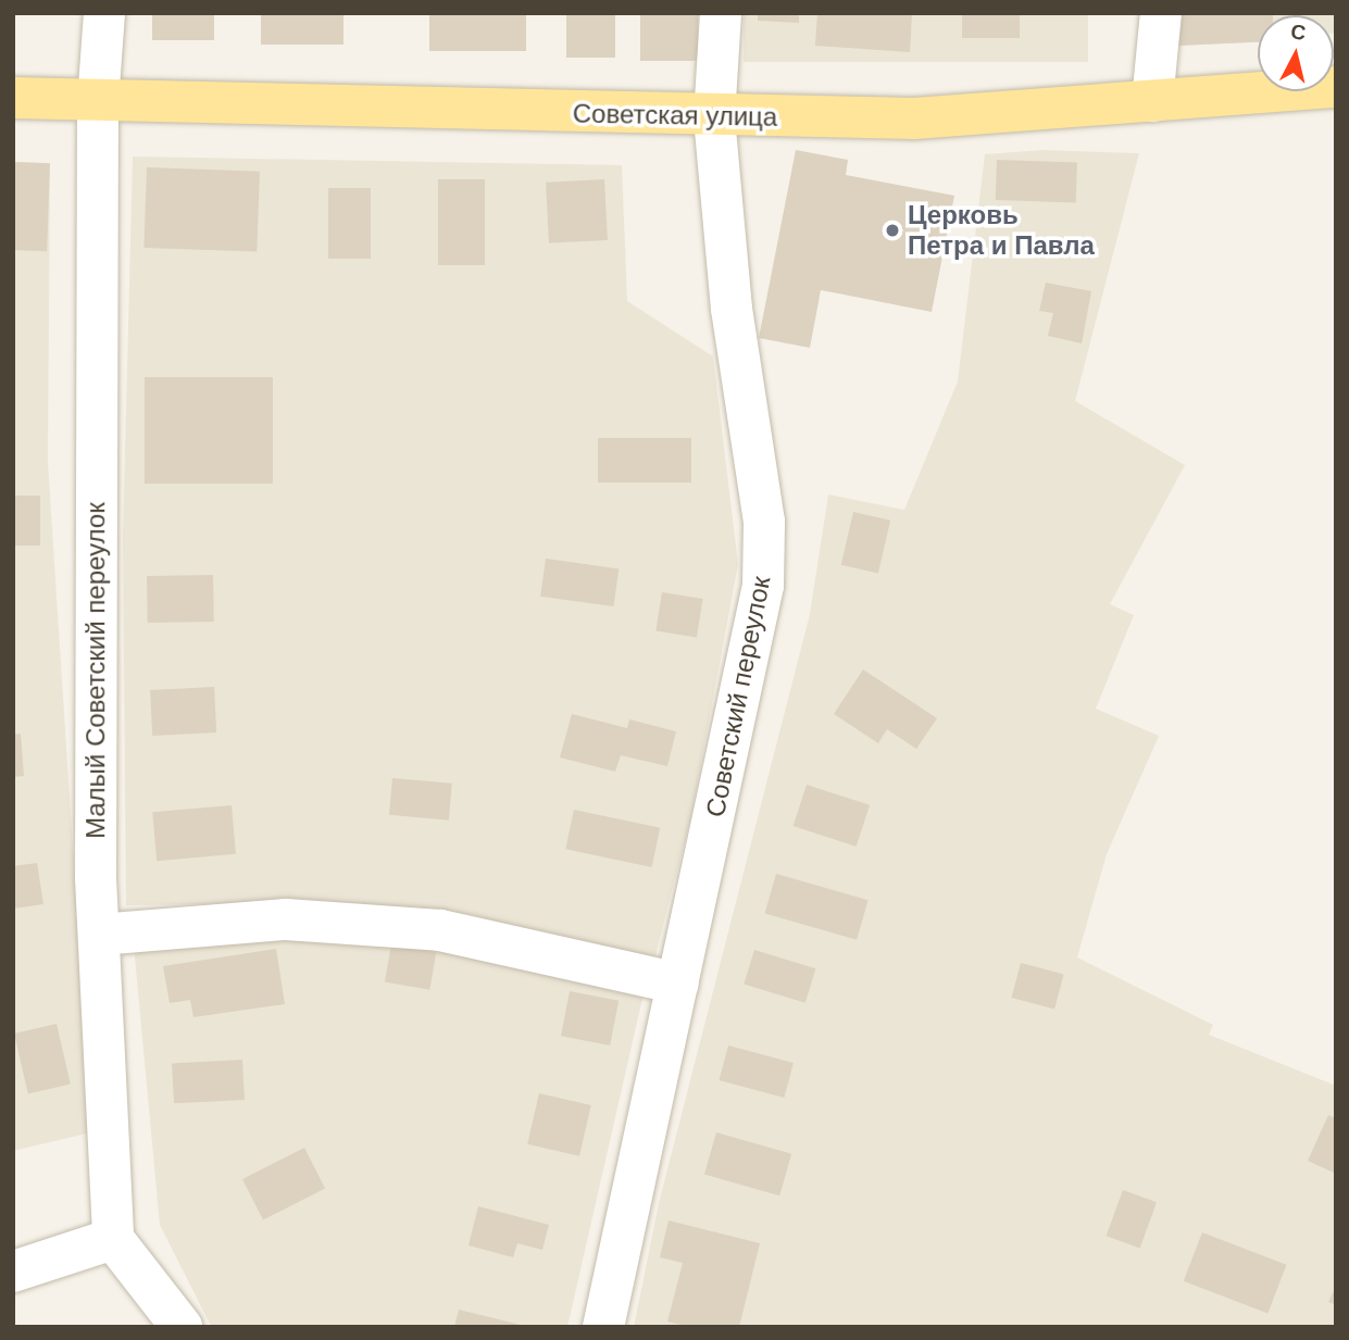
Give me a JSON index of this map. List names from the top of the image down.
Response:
{
  "streets": {
    "main road": ["Советская улица"],
    "street": ["Малый Советский переулок", "Советский переулок"]
  },
  "crossings": [
    ["Советская улица", "Малый Советский переулок"],
    ["Советская улица", "Советский переулок"]
  ],
  "places": ["Церковь Петра и Павла"],
  "north": "top"
}
